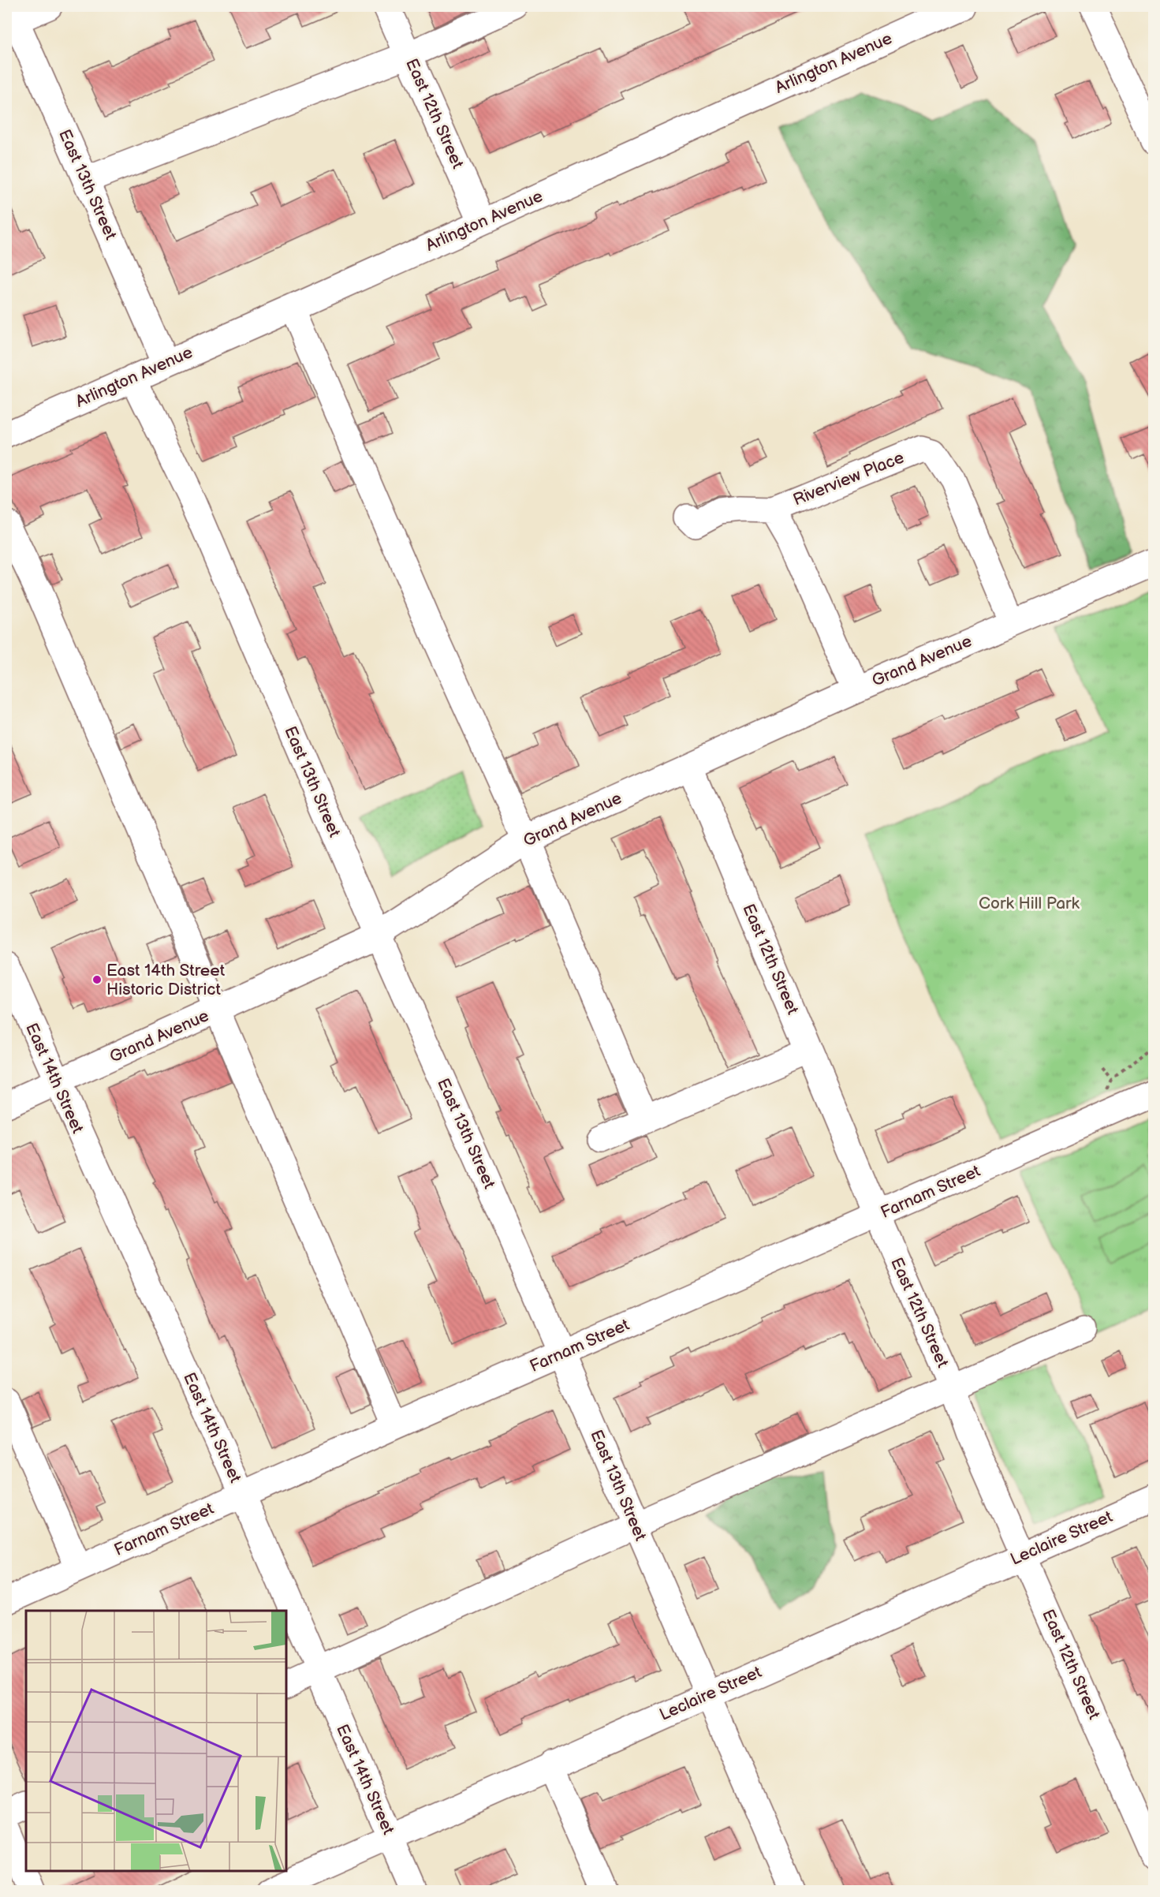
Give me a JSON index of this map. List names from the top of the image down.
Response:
{
  "streets": {
    "street": [
      "Arlington Avenue",
      "East 12th Street",
      "East 13th Street",
      "Riverview Place",
      "Grand Avenue",
      "East 14th Street",
      "Farnam Street",
      "Leclaire Street"
    ]
  },
  "crossings": [
    ["Arlington Avenue", "East 12th Street"],
    ["Arlington Avenue", "East 13th Street"],
    ["East 12th Street", "Grand Avenue"],
    ["East 12th Street", "Farnam Street"],
    ["East 12th Street", "Leclaire Street"],
    ["East 13th Street", "Grand Avenue"],
    ["East 13th Street", "Farnam Street"],
    ["East 13th Street", "Leclaire Street"],
    ["Riverview Place", "Grand Avenue"],
    ["Grand Avenue", "East 14th Street"],
    ["East 14th Street", "Farnam Street"],
    ["East 14th Street", "Leclaire Street"]
  ],
  "parks": ["Cork Hill Park"],
  "places": ["East 14th Street Historic District"]
}
